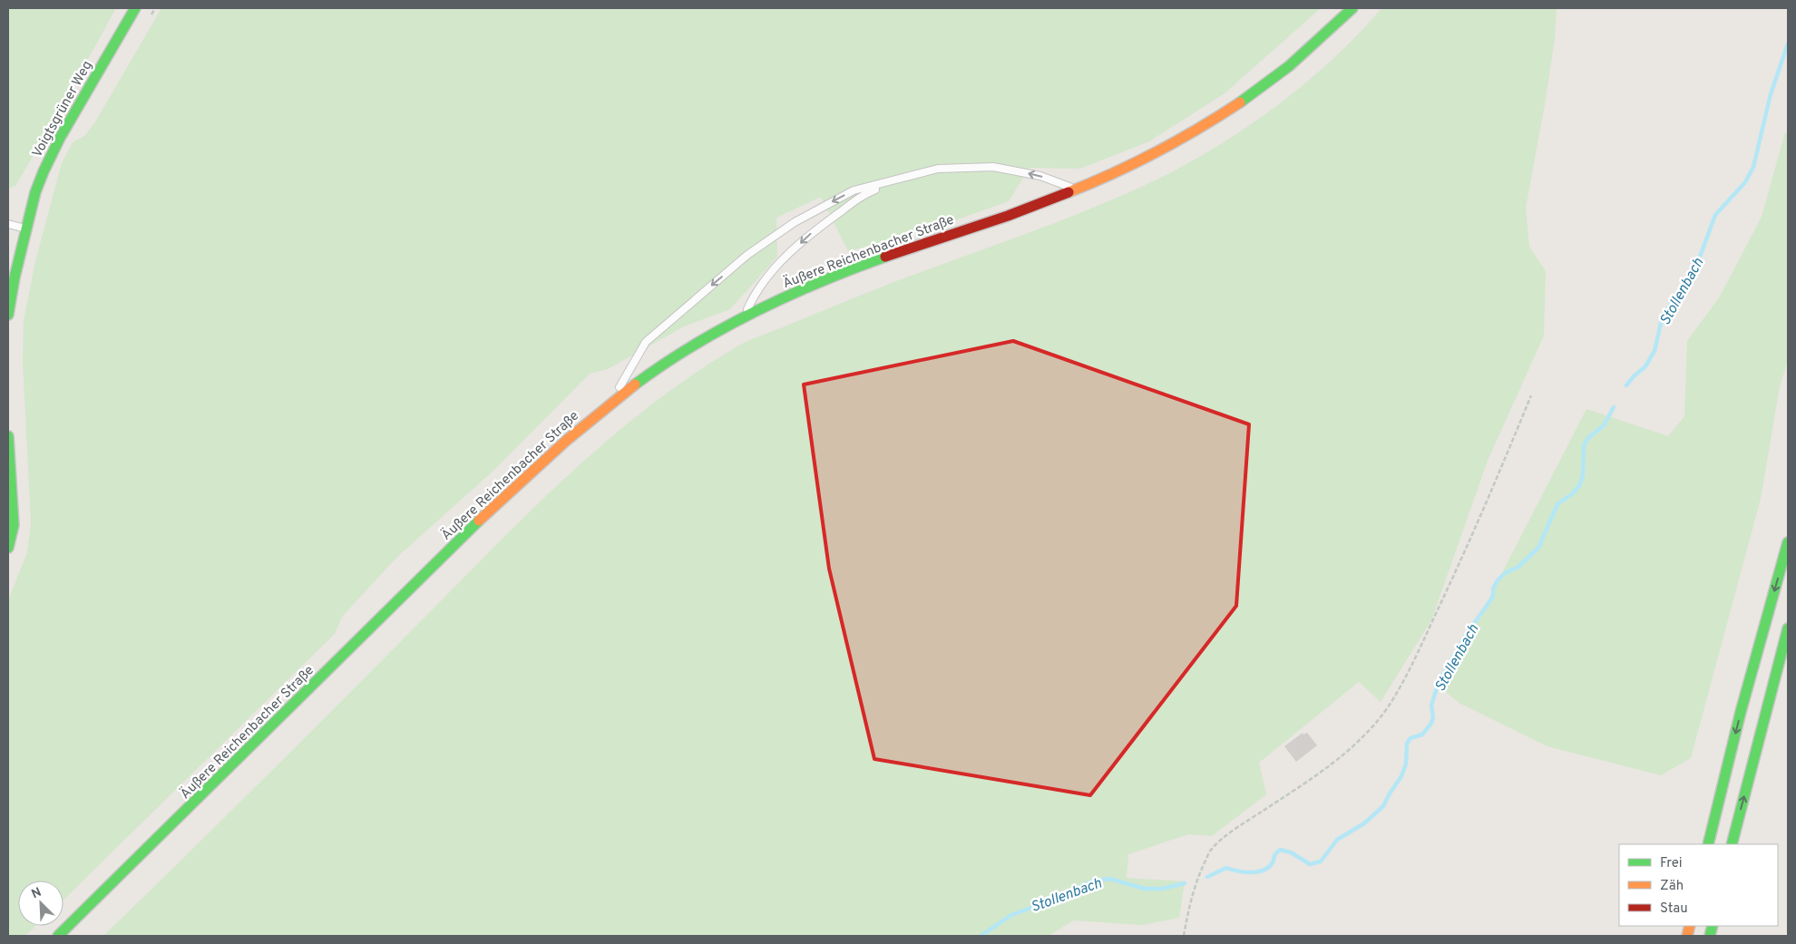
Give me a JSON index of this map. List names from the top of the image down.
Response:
{
  "streets": {
    "main road": ["Voigtsgrüner Weg", "Äußere Reichenbacher Straße"]
  },
  "water": ["Stollenbach"],
  "legend": ["Frei", "Zäh", "Stau"],
  "north": "top left"
}
